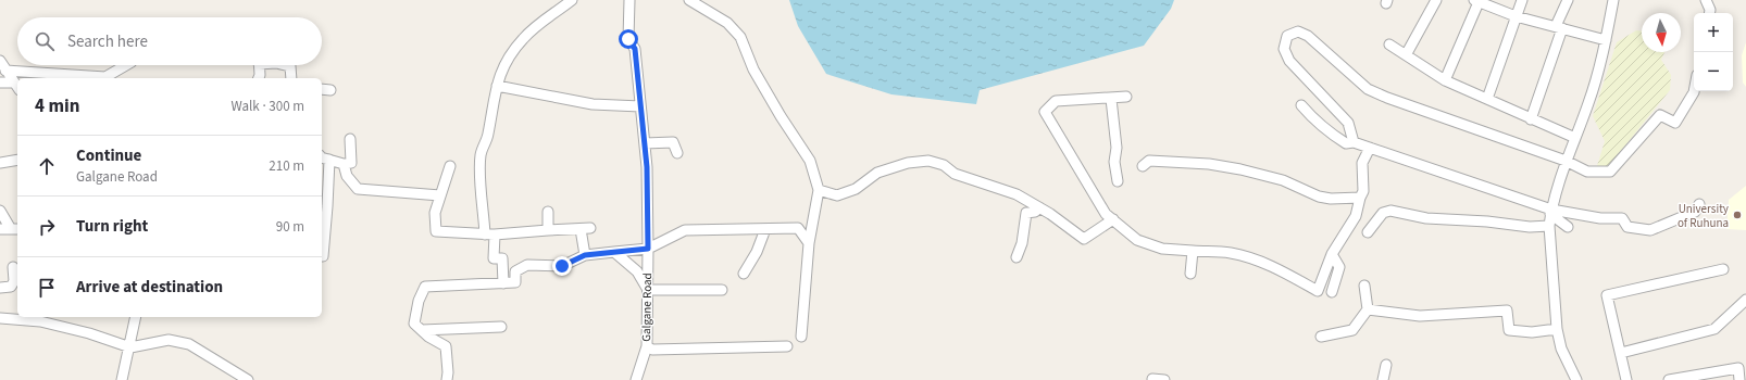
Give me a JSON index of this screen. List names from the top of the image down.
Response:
{
  "streets": {
    "street": ["Galgane Road"]
  },
  "places": ["University of Ruhuna"],
  "north": "bottom",
  "page": {
    "map_buttons": ["+", "−"],
    "search": "Search here",
    "heading": ["4 min", "Walk · 300 m"],
    "list": [
      ["Continue", "Galgane Road", "210 m"],
      ["Turn right", "90 m"],
      "Arrive at destination"
    ]
  }
}
